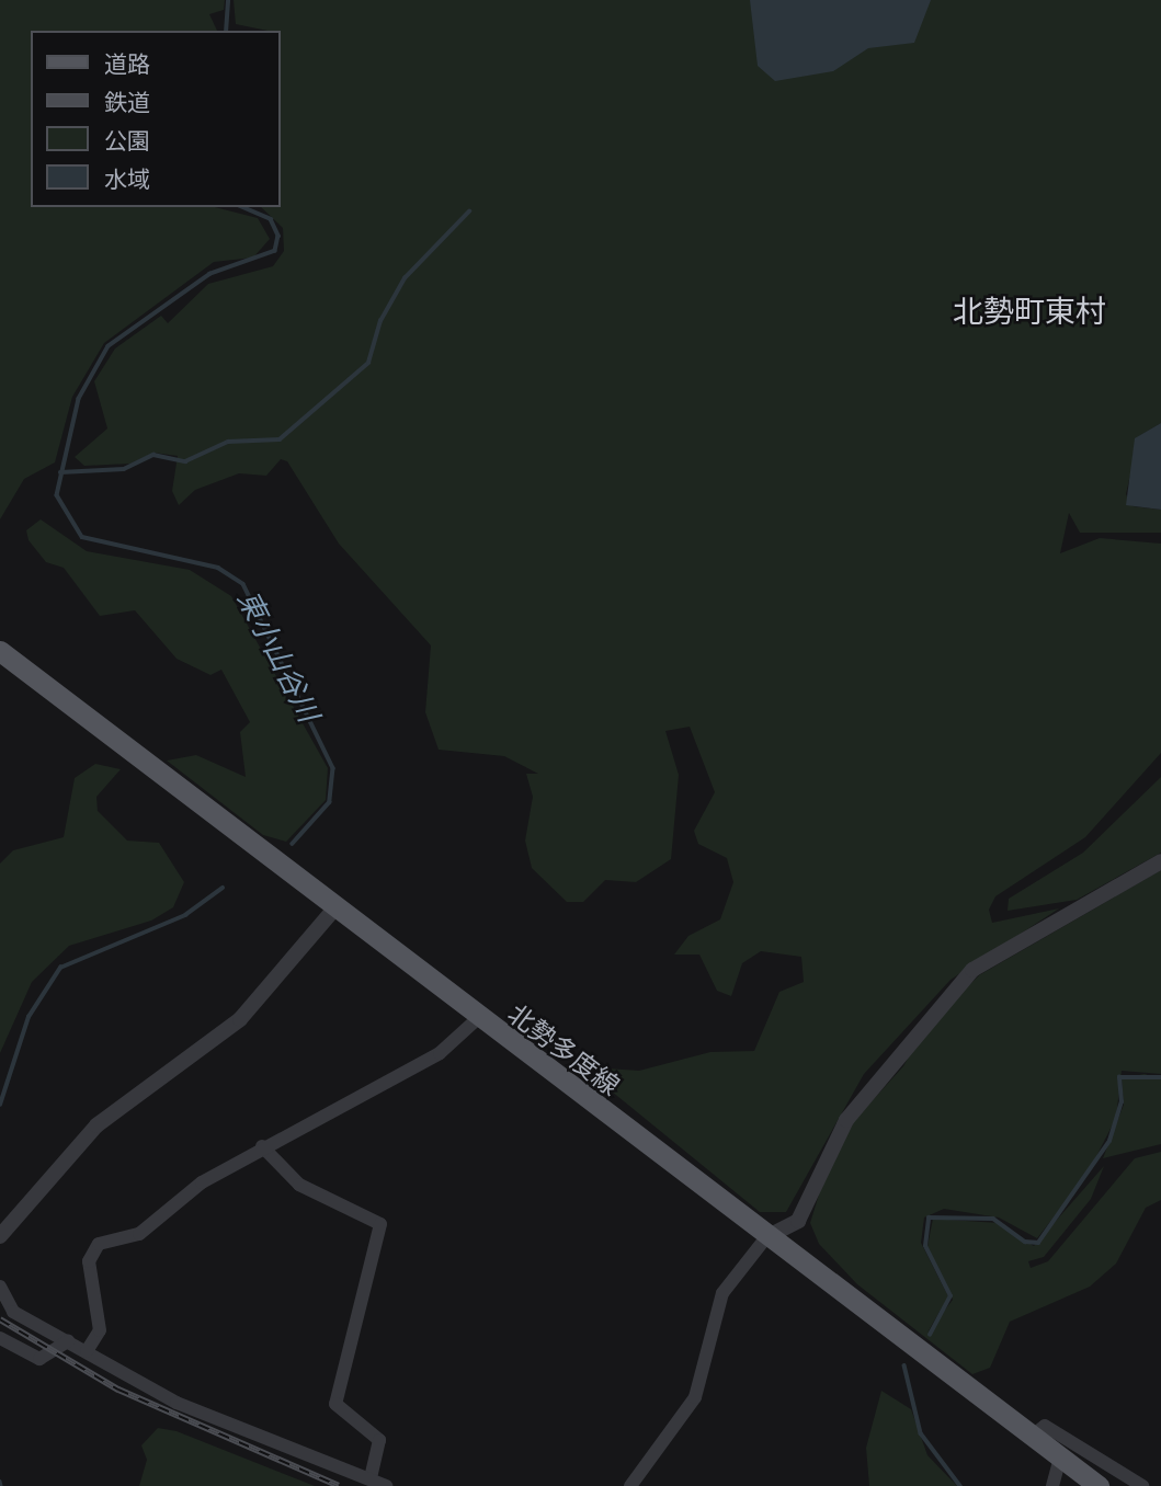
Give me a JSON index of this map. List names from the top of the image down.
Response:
{
  "streets": {
    "main road": ["北勢多度線"]
  },
  "districts": ["北勢町東村"],
  "water": ["東小山谷川"],
  "legend": [
    "道路",
    "鉄道",
    "公園",
    "水域"
  ]
}
